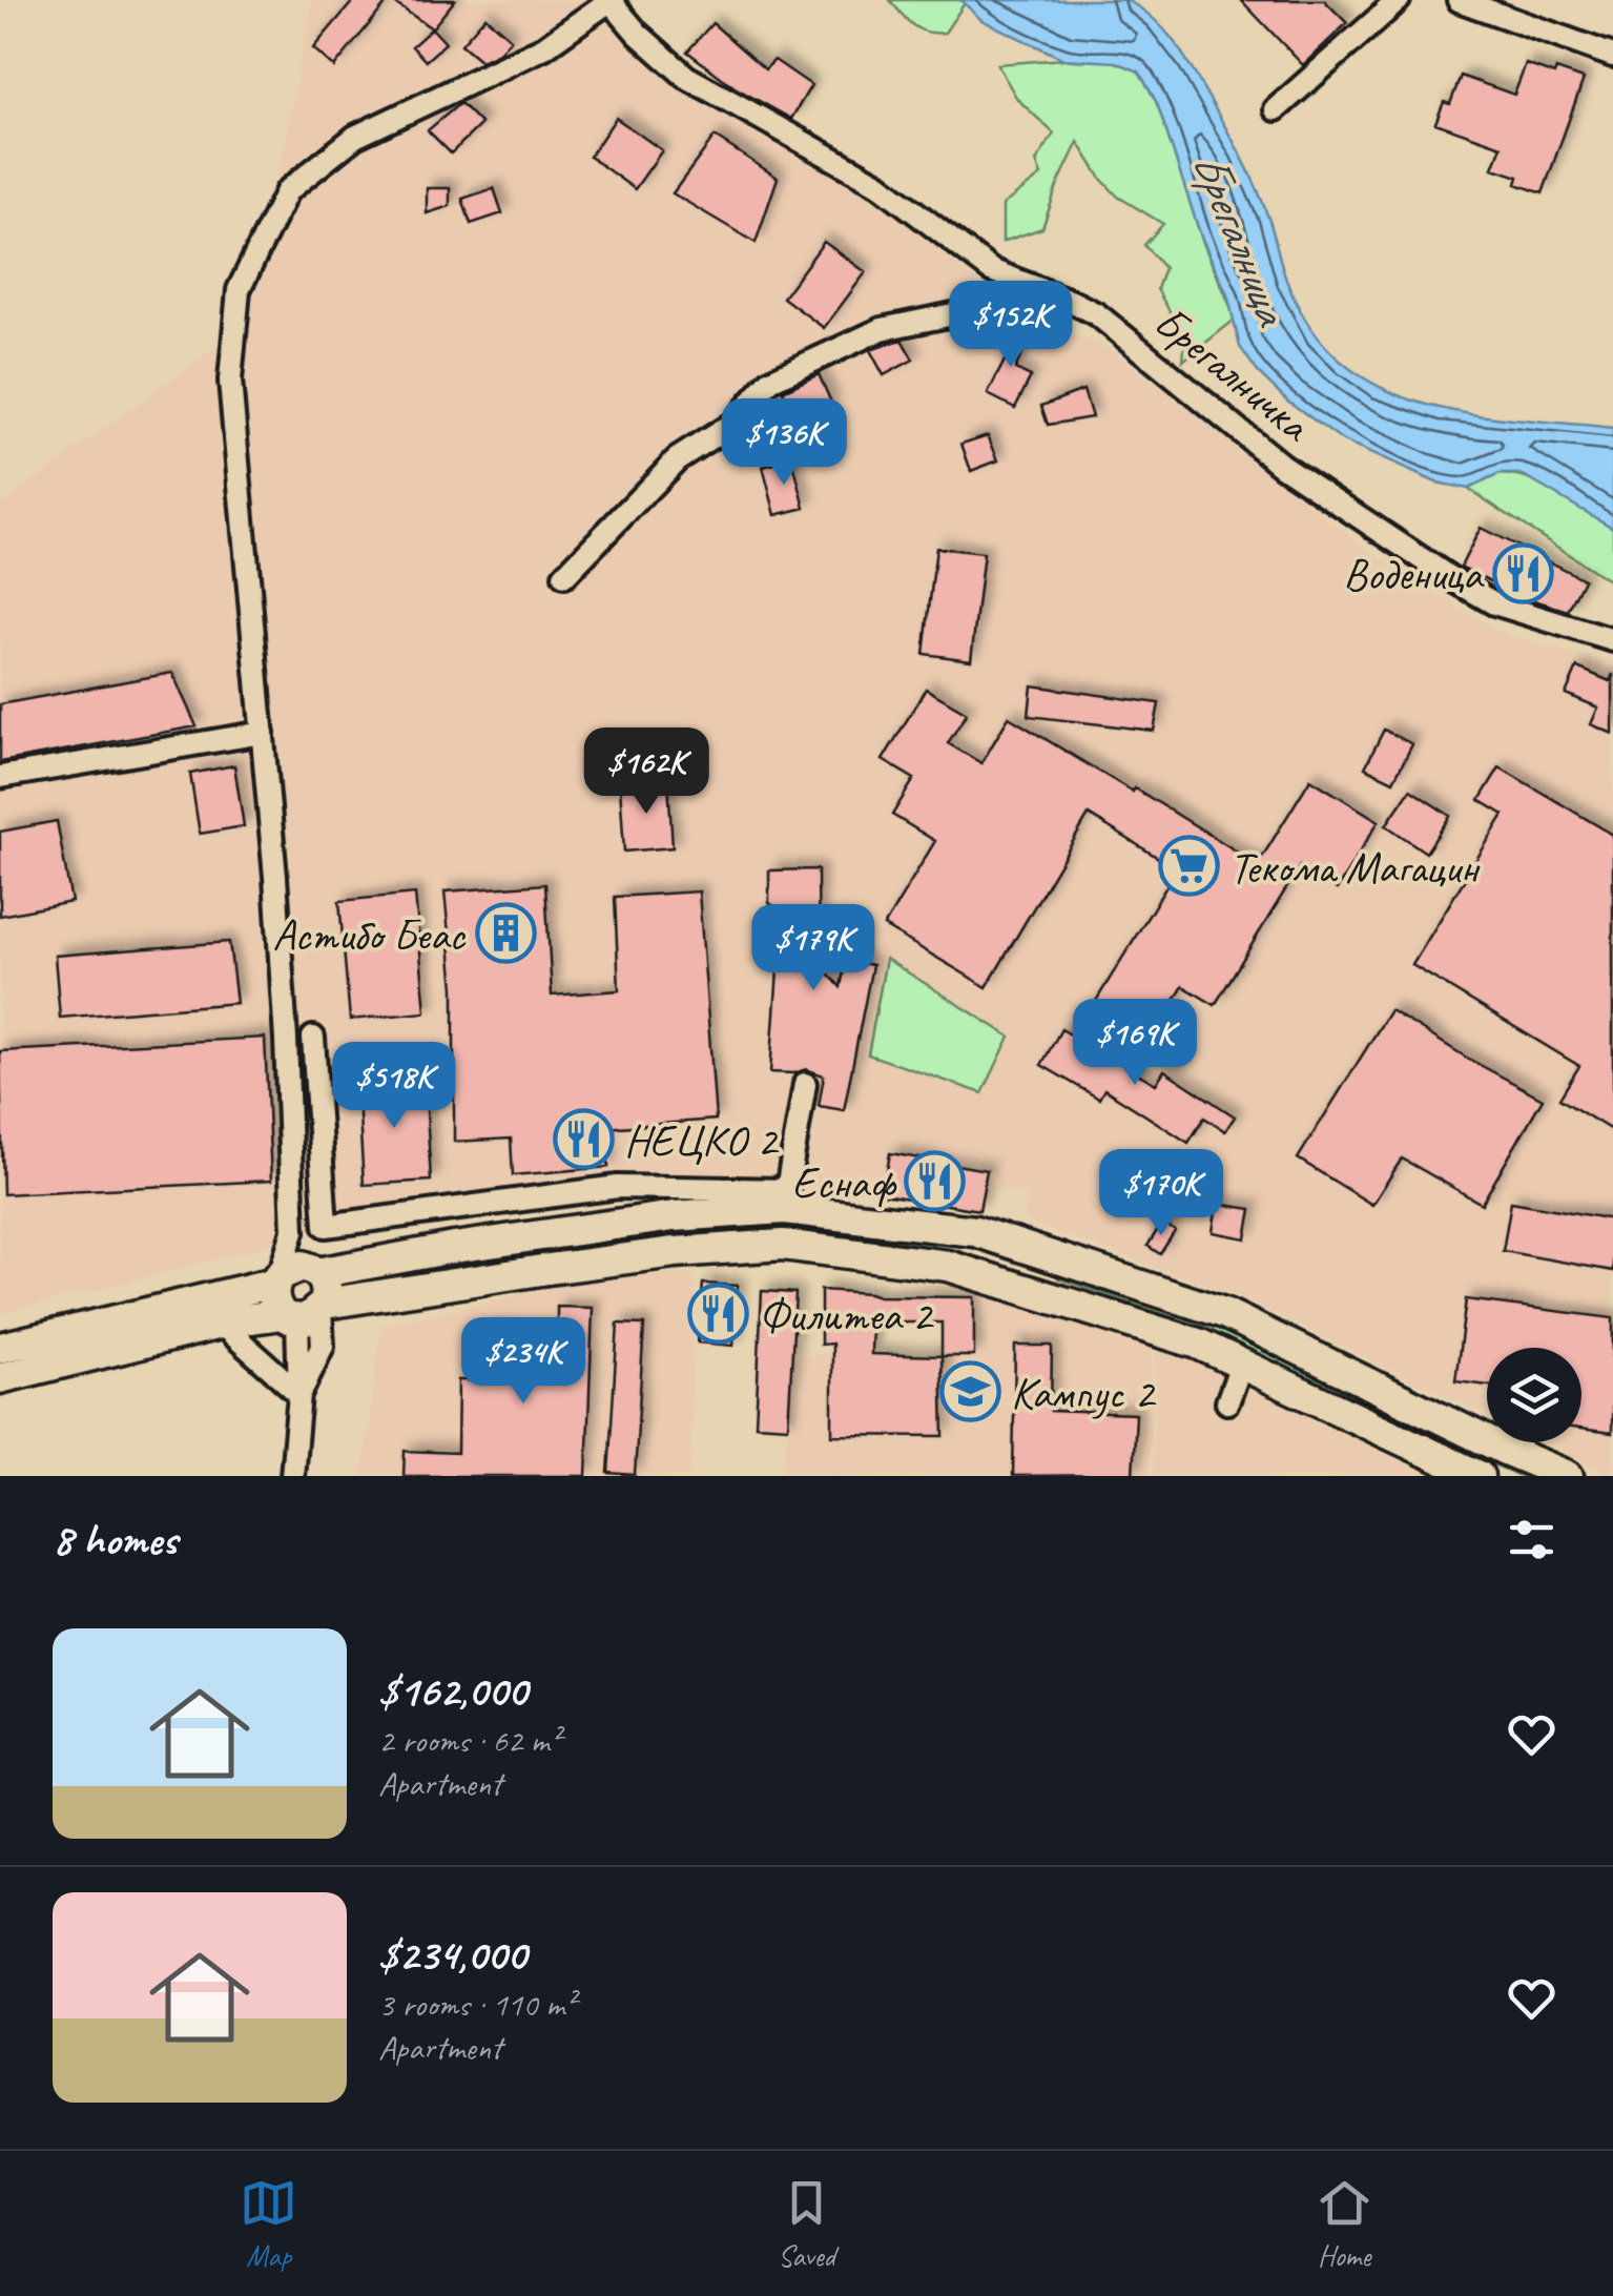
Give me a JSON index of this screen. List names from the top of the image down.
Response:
{
  "streets": {
    "street": ["Брегалничка"]
  },
  "water": ["Брегалница"],
  "places": {
    "restaurant": [
      "Воденица",
      "НЕЦКО 2",
      "Еснаф",
      "Филитеа 2"
    ],
    "supermarket": ["Текома Магацин"],
    "building": ["Астибо Беас"],
    "school or university": ["Кампус 2"]
  },
  "page": {
    "price": [
      "$152K",
      "$136K",
      "$162K",
      "$179K",
      "$169K",
      "$518K",
      "$170K",
      "$234K"
    ],
    "heading": "8 homes",
    "list": [
      {
        "name": "$162,000",
        "note": "2 rooms · 62 m² · Apartment"
      },
      {
        "name": "$234,000",
        "note": "3 rooms · 110 m² · Apartment"
      }
    ],
    "tabs": ["Map", "Saved", "Home"]
  }
}
